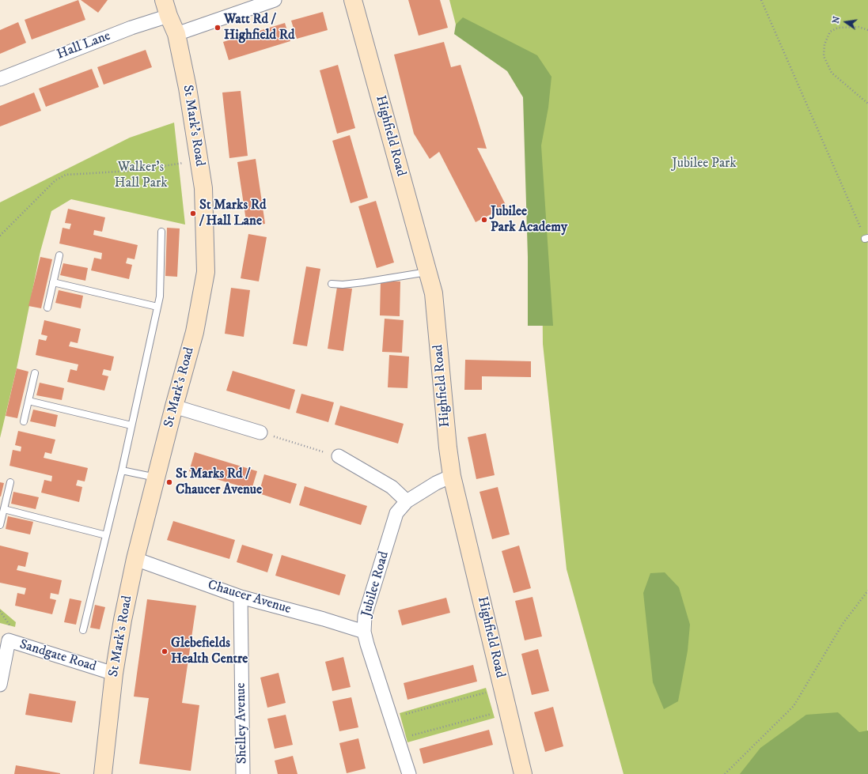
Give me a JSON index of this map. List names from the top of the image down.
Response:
{
  "streets": {
    "street": [
      "Hall Lane",
      "St Mark's Road",
      "Highfield Road",
      "Jubilee Road",
      "Chaucer Avenue",
      "Sandgate Road",
      "Shelley Avenue"
    ]
  },
  "crossings": [
    ["Hall Lane", "St Mark's Road"],
    ["St Mark's Road", "Chaucer Avenue"],
    ["St Mark's Road", "Sandgate Road"],
    ["Highfield Road", "Jubilee Road"],
    ["Jubilee Road", "Chaucer Avenue"],
    ["Chaucer Avenue", "Shelley Avenue"]
  ],
  "parks": ["Jubilee Park", "Walker's Hall Park"],
  "places": [
    "Watt Rd / Highfield Rd",
    "St Marks Rd / Hall Lane",
    "Jubilee Park Academy",
    "St Marks Rd / Chaucer Avenue",
    "Glebefields Health Centre"
  ],
  "north": "left"
}
